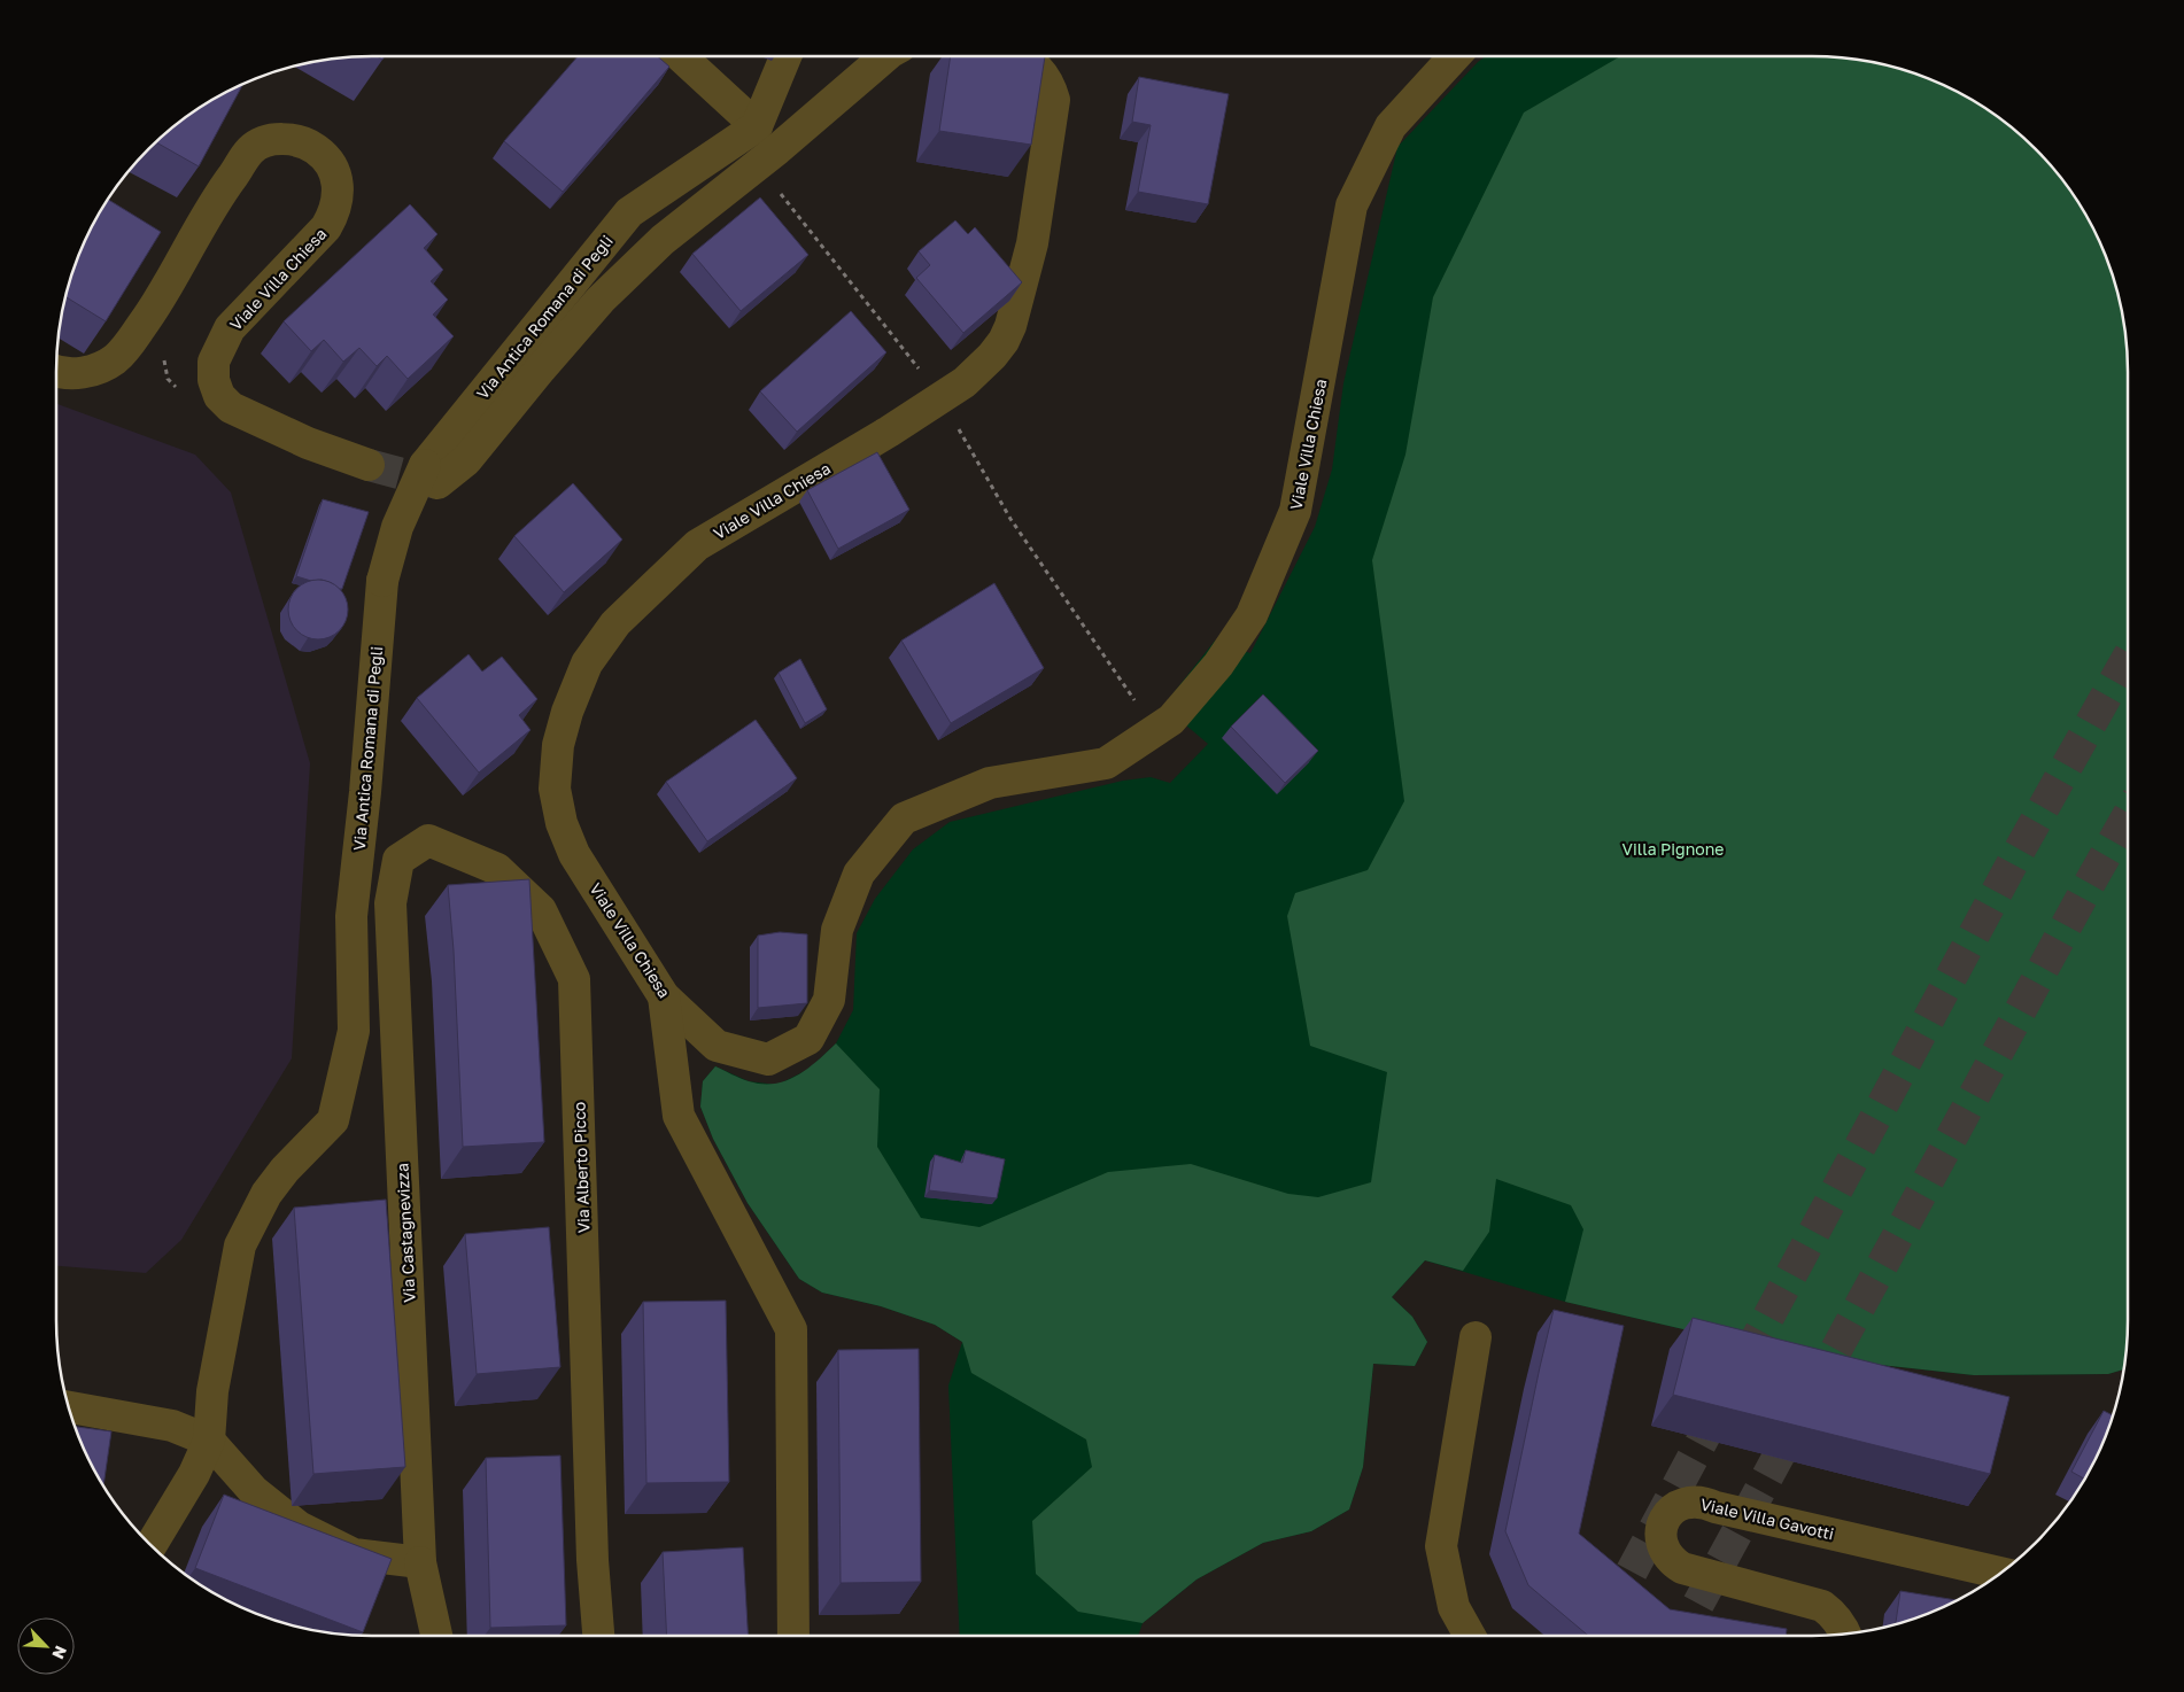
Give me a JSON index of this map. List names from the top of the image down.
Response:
{
  "streets": {
    "street": [
      "Viale Villa Chiesa",
      "Via Antica Romana di Pegli",
      "Via Alberto Picco",
      "Via Castagnevizza",
      "Viale Villa Gavotti"
    ]
  },
  "crossings": [
    ["Via Alberto Picco", "Via Castagnevizza"]
  ],
  "parks": ["Villa Pignone"],
  "north": "bottom right"
}
